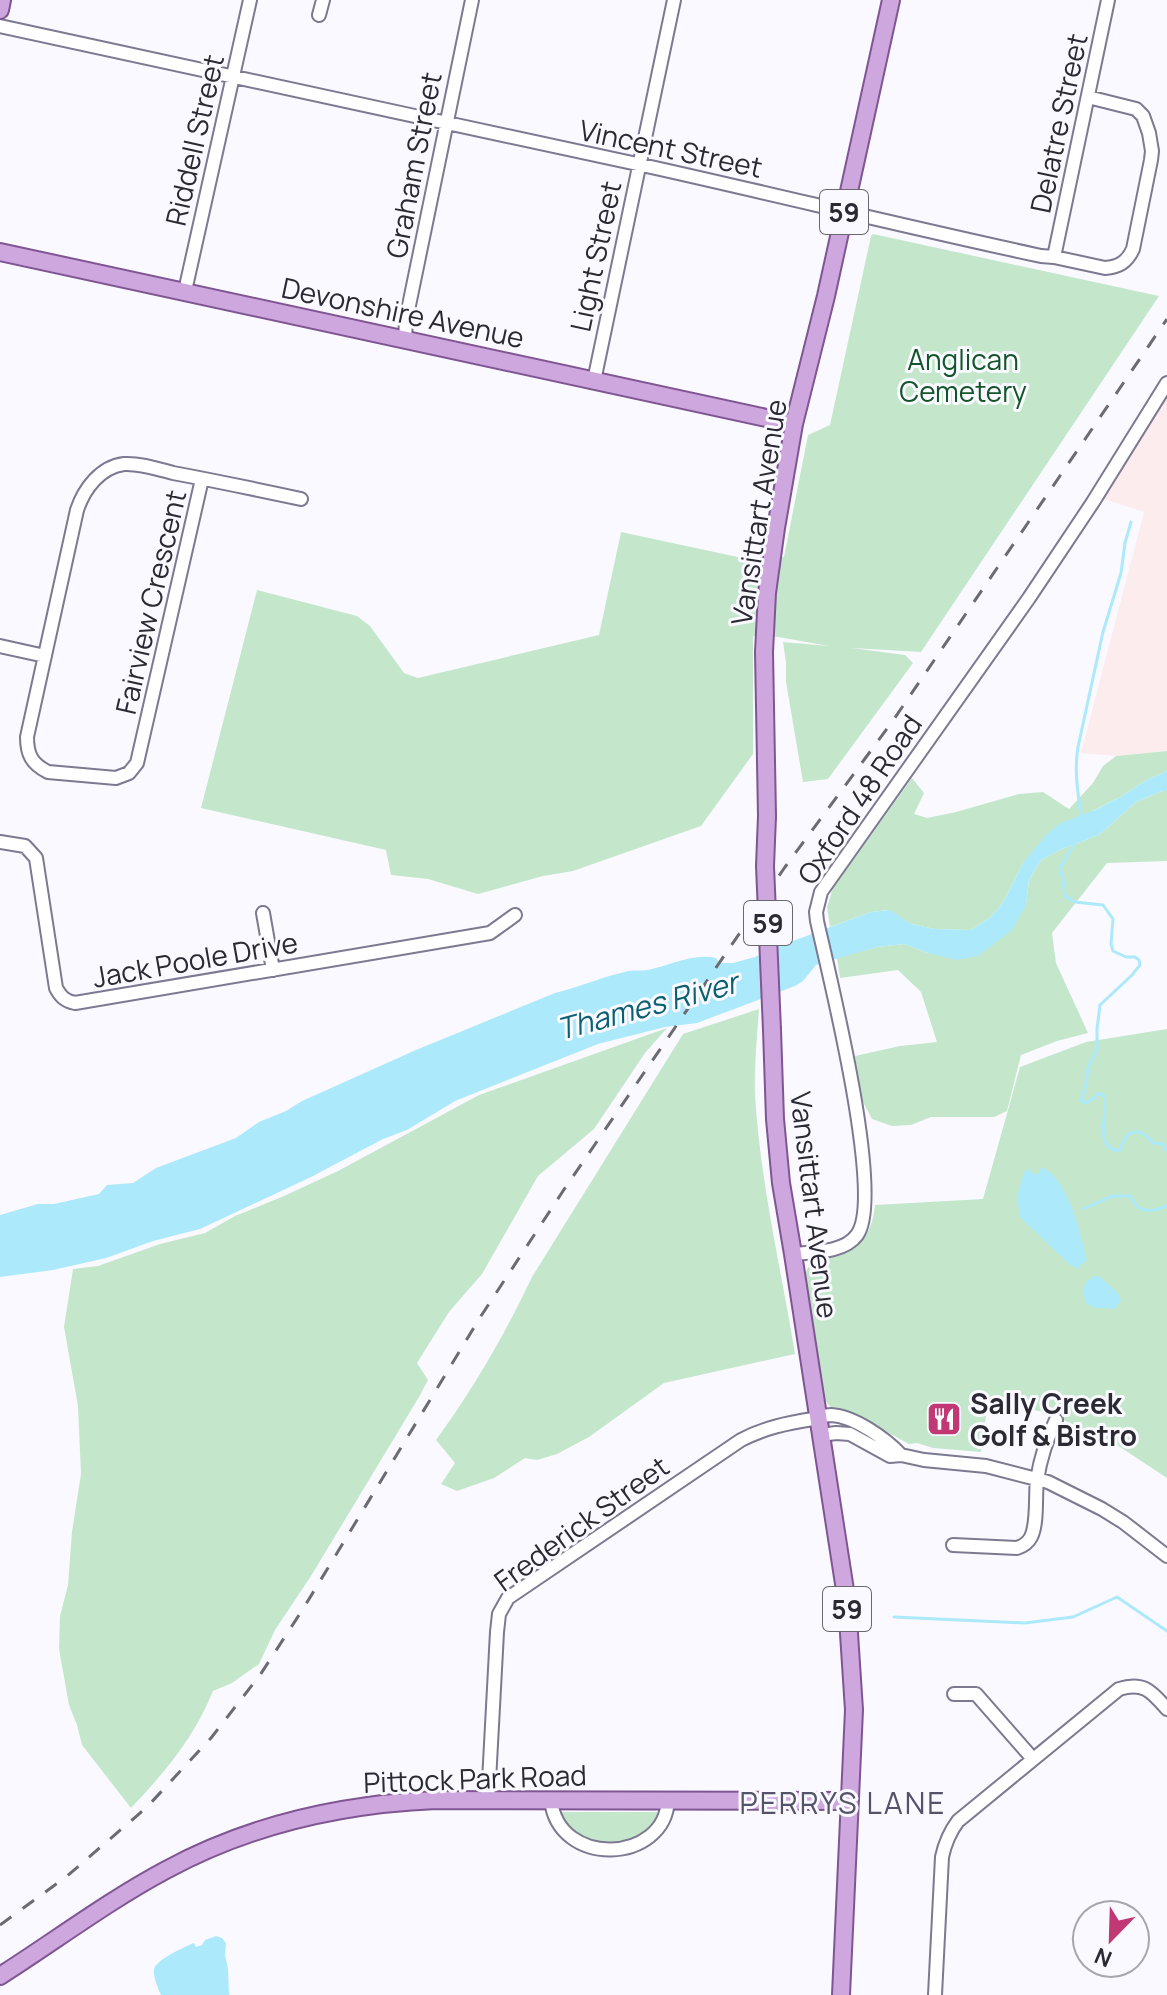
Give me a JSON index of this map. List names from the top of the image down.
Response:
{
  "streets": {
    "main road": [
      "59",
      "Devonshire Avenue",
      "Vansittart Avenue",
      "Pittock Park Road"
    ],
    "street": [
      "Delatre Street",
      "Riddell Street",
      "Vincent Street",
      "Graham Street",
      "Light Street",
      "Fairview Crescent",
      "Oxford 48 Road",
      "Jack Poole Drive",
      "Frederick Street"
    ]
  },
  "crossings": [
    ["Delatre Street", "Vincent Street"],
    ["Riddell Street", "Vincent Street"],
    ["Riddell Street", "Devonshire Avenue"],
    ["Vincent Street", "Graham Street"],
    ["Vincent Street", "Light Street"],
    ["Vincent Street", "Vansittart Avenue"],
    ["Graham Street", "Devonshire Avenue"],
    ["Light Street", "Devonshire Avenue"],
    ["Devonshire Avenue", "Vansittart Avenue"],
    ["Vansittart Avenue", "Oxford 48 Road"],
    ["Vansittart Avenue", "Frederick Street"],
    ["Vansittart Avenue", "Pittock Park Road"],
    ["Frederick Street", "Pittock Park Road"]
  ],
  "districts": ["PERRYS LANE"],
  "water": ["Thames River"],
  "parks": ["Anglican Cemetery"],
  "places": {
    "restaurant": ["Sally Creek Golf & Bistro"]
  },
  "north": "bottom left"
}
